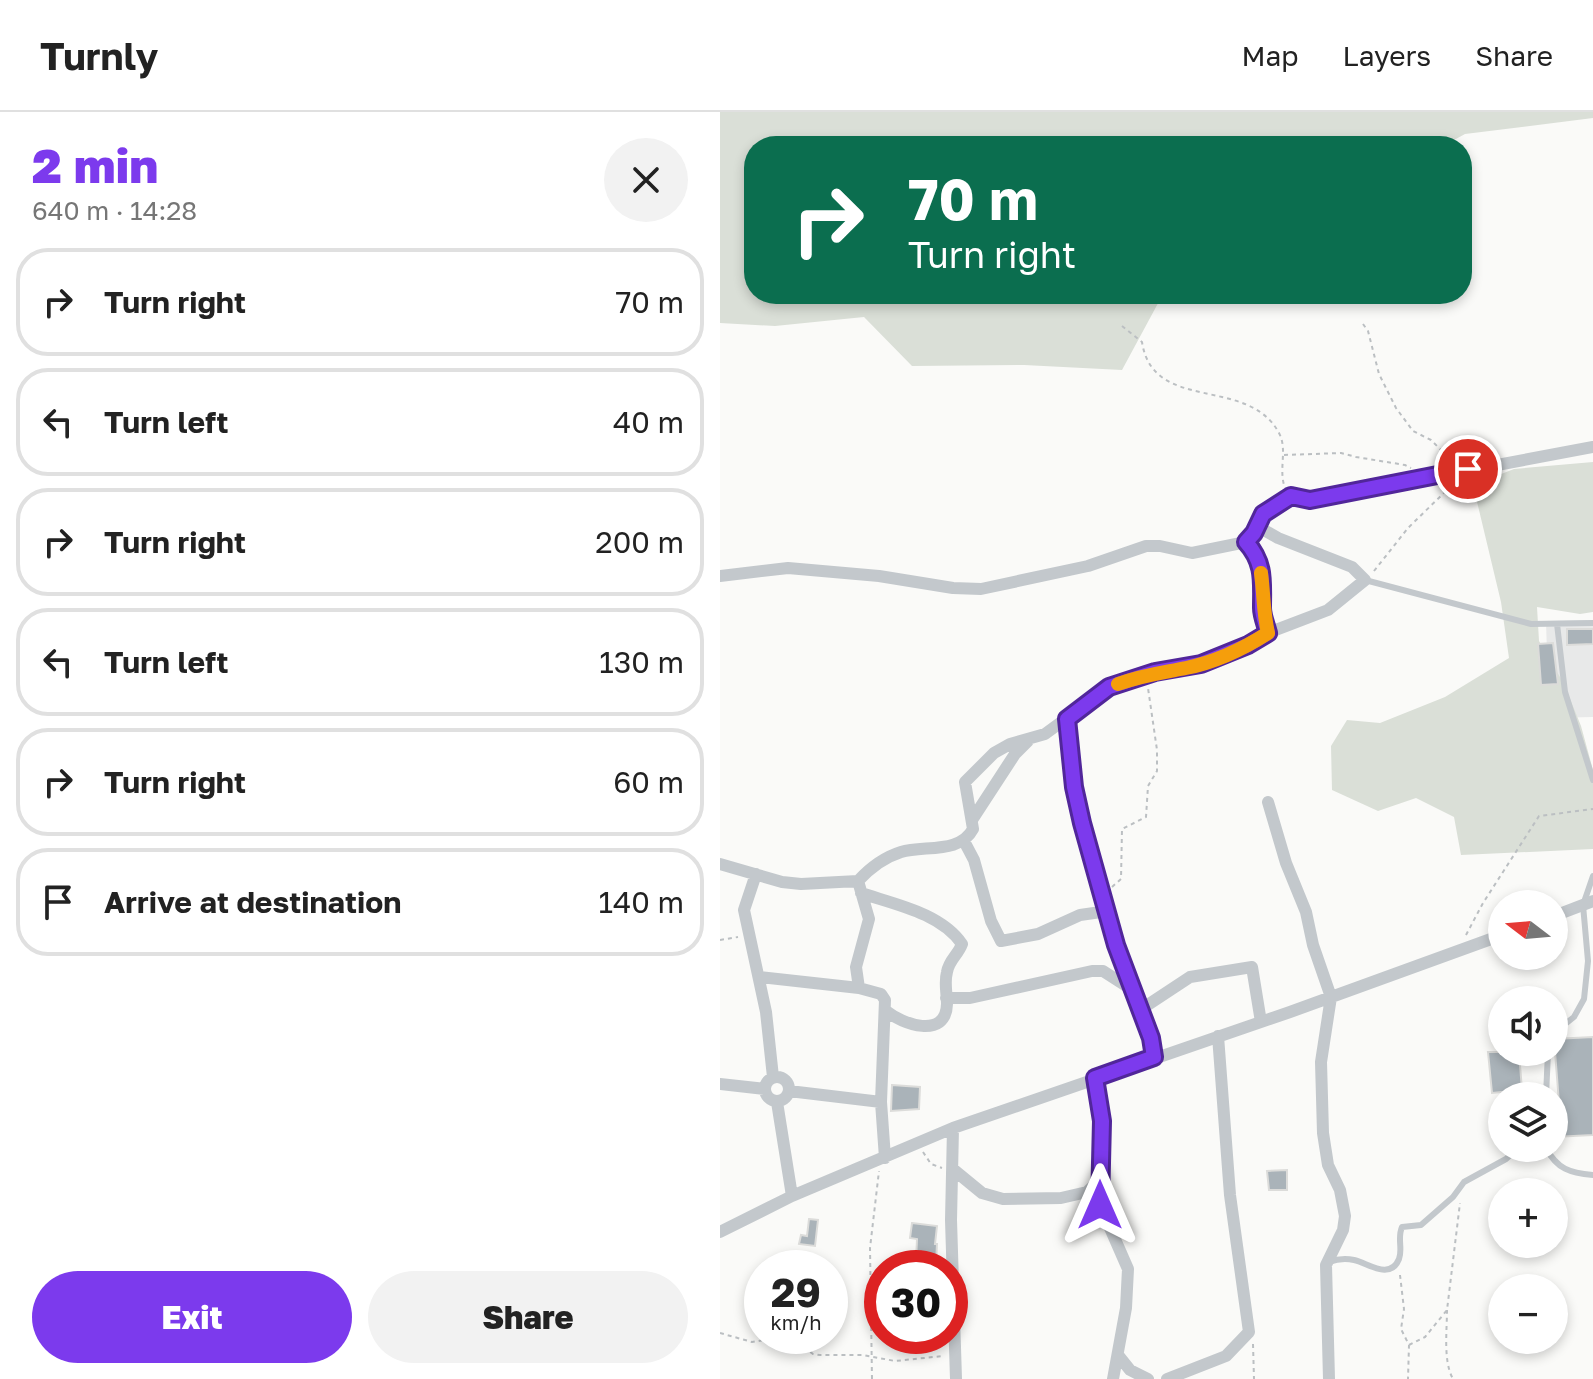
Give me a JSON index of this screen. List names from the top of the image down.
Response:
{
  "north": "left",
  "page": {
    "header": "Turnly",
    "nav": ["Map", "Layers", "Share"],
    "heading": ["2 min", "640 m · 14:28"],
    "turn": ["70 m", "Turn right"],
    "list": [
      {
        "name": "Turn right",
        "value": "70 m"
      },
      {
        "name": "Turn left",
        "value": "40 m"
      },
      {
        "name": "Turn right",
        "value": "200 m"
      },
      {
        "name": "Turn left",
        "value": "130 m"
      },
      {
        "name": "Turn right",
        "value": "60 m"
      },
      {
        "name": "Arrive at destination",
        "value": "140 m"
      }
    ],
    "map_buttons": ["+", "−"],
    "speed": "29 km/h",
    "limit": "30",
    "buttons": ["Exit", "Share"]
  }
}
